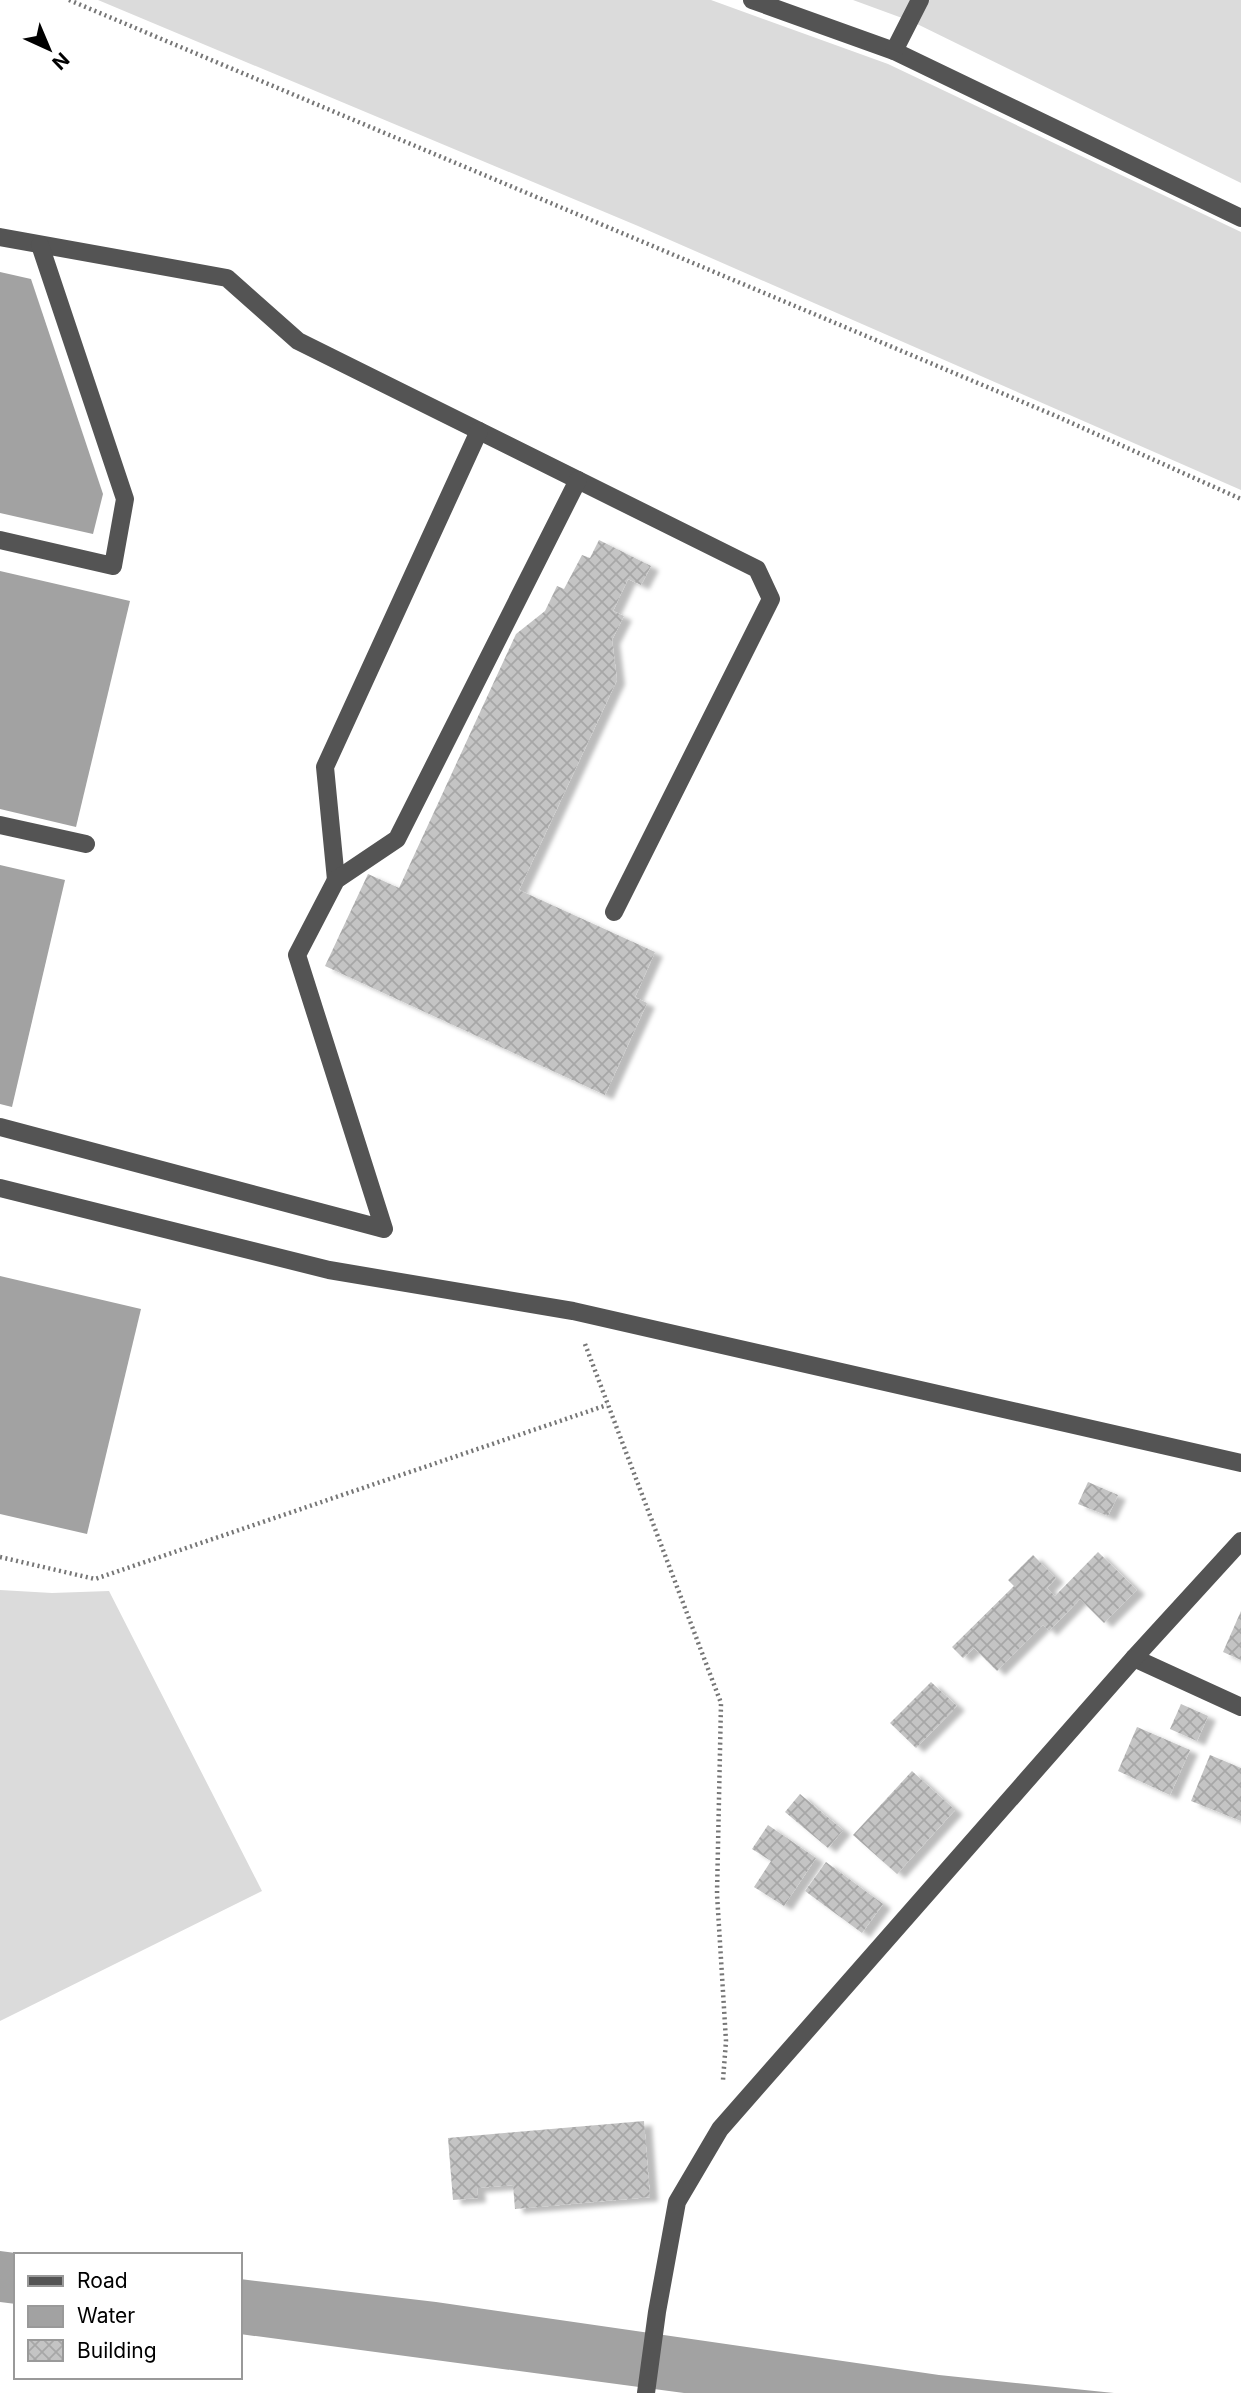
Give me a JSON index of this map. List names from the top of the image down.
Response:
{
  "legend": ["Road", "Water", "Building"],
  "north": "bottom right"
}
